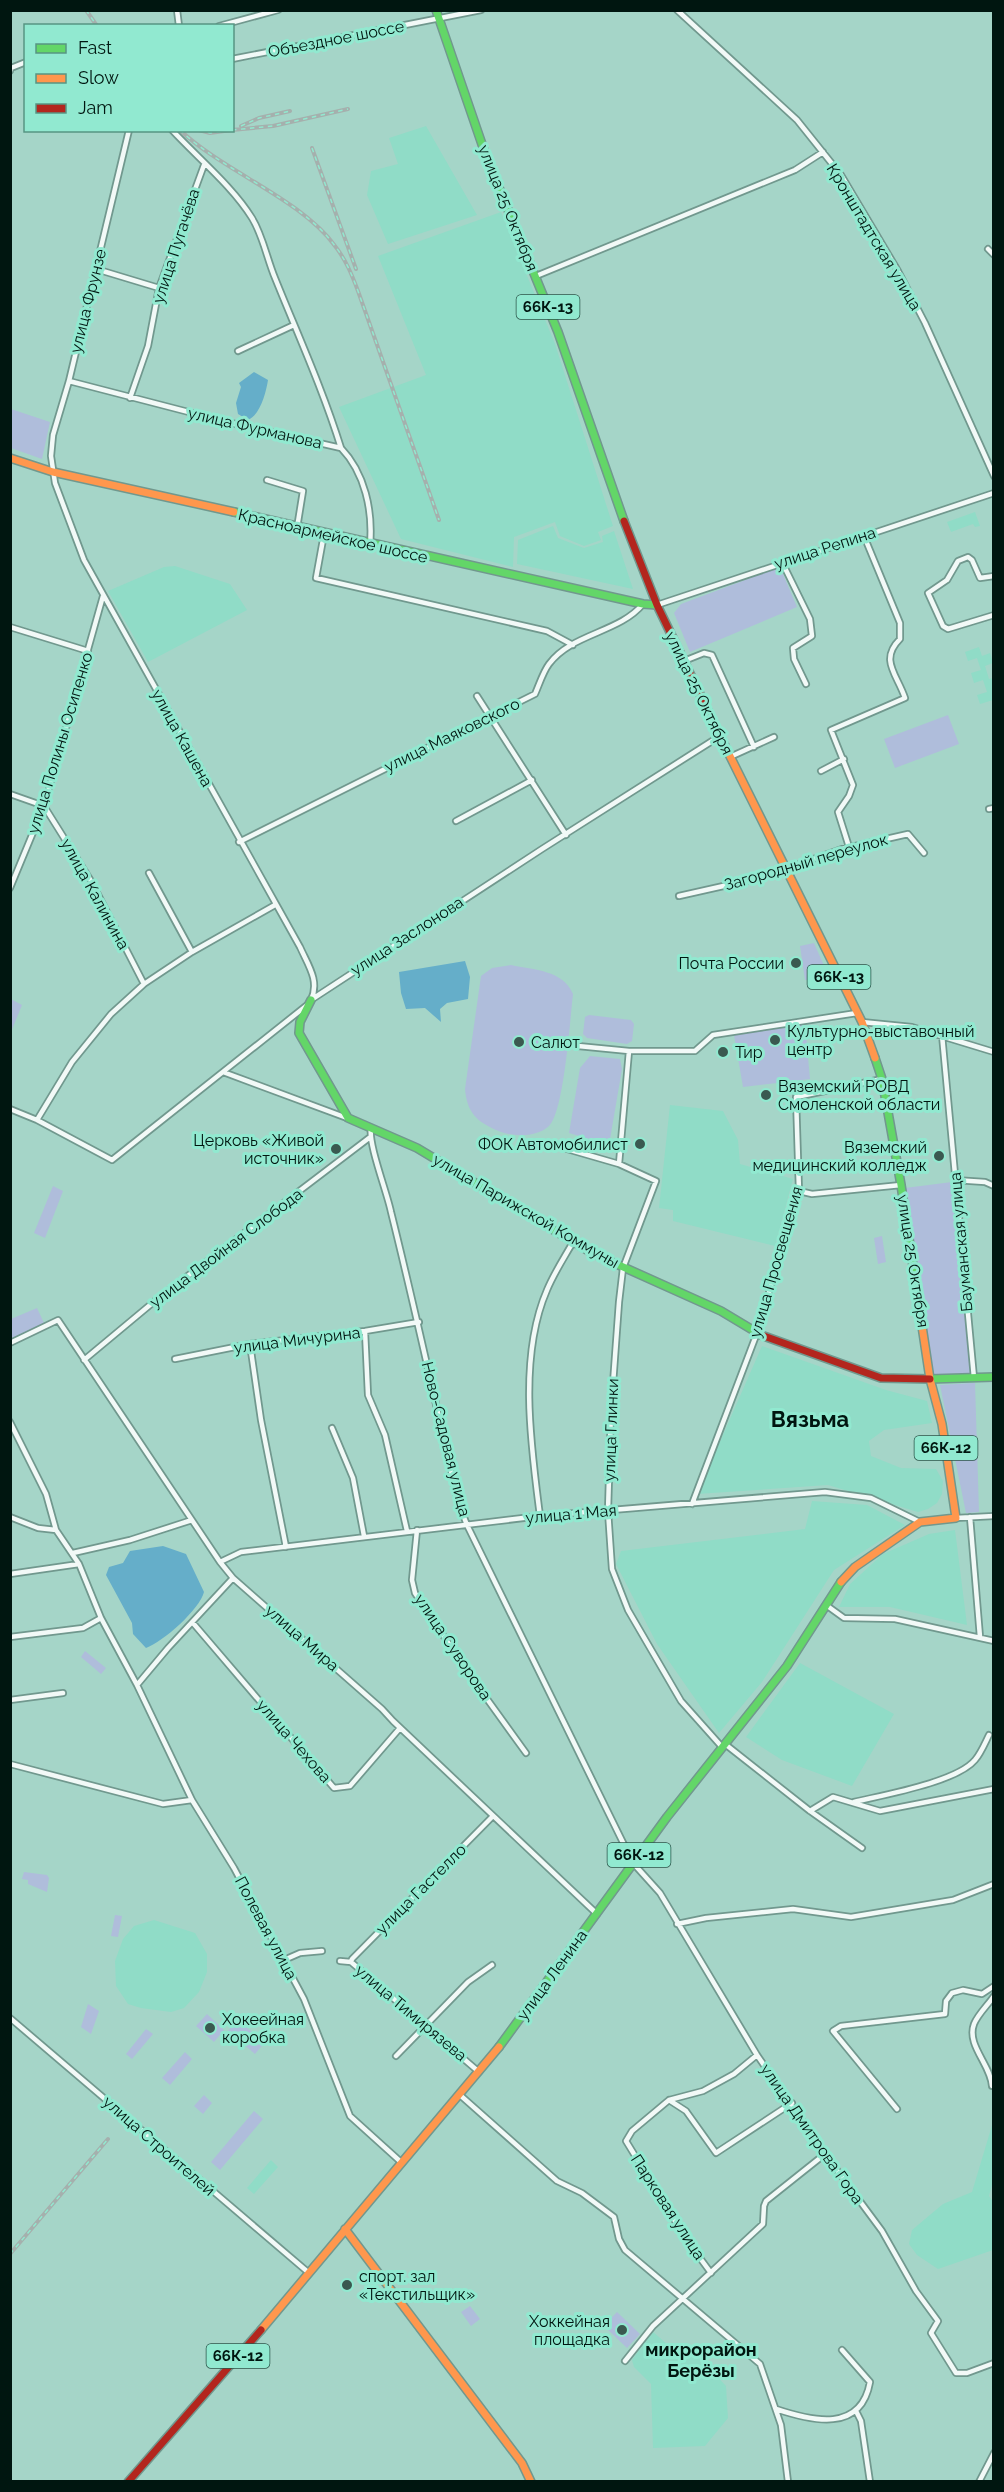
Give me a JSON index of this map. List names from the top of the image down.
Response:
{
  "streets": {
    "main road": [
      "улица 25 Октября",
      "66К-13",
      "Красноармейское шоссе",
      "улица Парижской Коммуны",
      "66К-12",
      "улица Ленина"
    ],
    "street": [
      "Объездное шоссе",
      "Кронштадтская улица",
      "улица Пугачёва",
      "улица Фрунзе",
      "улица Фурманова",
      "улица Репина",
      "улица Маяковского",
      "улица Кашена",
      "улица Полины Осипенко",
      "Загородный переулок",
      "улица Калинина",
      "улица Заслонова",
      "Бауманская улица",
      "улица Двойная Слобода",
      "улица Просвещения",
      "улица Мичурина",
      "улица Глинки",
      "Ново-Садовая улица",
      "улица 1 Мая",
      "улица Мира",
      "улица Суворова",
      "улица Чехова",
      "улица Гастелло",
      "Полевая улица",
      "улица Тимирязева",
      "улица Дмитрова Гора",
      "улица Строителей",
      "Парковая улица"
    ]
  },
  "crossings": [
    ["Объездное шоссе", "улица 25 Октября"],
    ["улица 25 Октября", "Красноармейское шоссе"],
    ["улица 25 Октября", "улица Репина"],
    ["улица 25 Октября", "Загородный переулок"],
    ["улица 25 Октября", "улица Заслонова"],
    ["улица 25 Октября", "улица Парижской Коммуны"],
    ["улица 25 Октября", "улица Просвещения"],
    ["улица 25 Октября", "66К-12"],
    ["улица Пугачёва", "улица Фурманова"],
    ["улица Фрунзе", "улица Фурманова"],
    ["улица Фрунзе", "Красноармейское шоссе"],
    ["улица Фрунзе", "улица Кашена"],
    ["улица Фурманова", "Красноармейское шоссе"],
    ["Красноармейское шоссе", "улица Репина"],
    ["Красноармейское шоссе", "улица Маяковского"],
    ["Красноармейское шоссе", "улица Кашена"],
    ["улица Маяковского", "улица Кашена"],
    ["улица Кашена", "улица Полины Осипенко"],
    ["улица Кашена", "улица Заслонова"],
    ["улица Полины Осипенко", "улица Калинина"],
    ["улица Парижской Коммуны", "Бауманская улица"],
    ["улица Парижской Коммуны", "улица Просвещения"],
    ["улица Парижской Коммуны", "улица Глинки"],
    ["улица Парижской Коммуны", "66К-12"],
    ["улица Двойная Слобода", "Ново-Садовая улица"],
    ["улица Двойная Слобода", "улица Мира"],
    ["улица Просвещения", "улица 1 Мая"],
    ["улица Мичурина", "Ново-Садовая улица"],
    ["улица Глинки", "улица 1 Мая"],
    ["улица Глинки", "улица Ленина"],
    ["Ново-Садовая улица", "улица 1 Мая"],
    ["Ново-Садовая улица", "улица Ленина"],
    ["Ново-Садовая улица", "улица Дмитрова Гора"],
    ["66К-12", "улица Ленина"],
    ["улица 1 Мая", "улица Мира"],
    ["улица 1 Мая", "улица Суворова"],
    ["улица 1 Мая", "улица Ленина"],
    ["улица Мира", "улица Чехова"],
    ["улица Мира", "улица Гастелло"],
    ["улица Мира", "улица Ленина"],
    ["улица Гастелло", "улица Тимирязева"],
    ["Полевая улица", "улица Ленина"],
    ["улица Ленина", "улица Тимирязева"],
    ["улица Ленина", "улица Дмитрова Гора"],
    ["улица Ленина", "улица Строителей"]
  ],
  "districts": ["Вязьма", "микрорайон Берёзы"],
  "places": [
    "Почта России",
    "Культурно-выставочный центр",
    "Салют",
    "Тир",
    "Вяземский РОВД Смоленской области",
    "ФОК Автомобилист",
    "Церковь «Живой источник»",
    "Вяземский медицинский колледж",
    "Хокеейная коробка",
    "спорт. зал «Текстильщик»",
    "Хоккейная площадка"
  ],
  "legend": ["Fast", "Slow", "Jam"]
}
